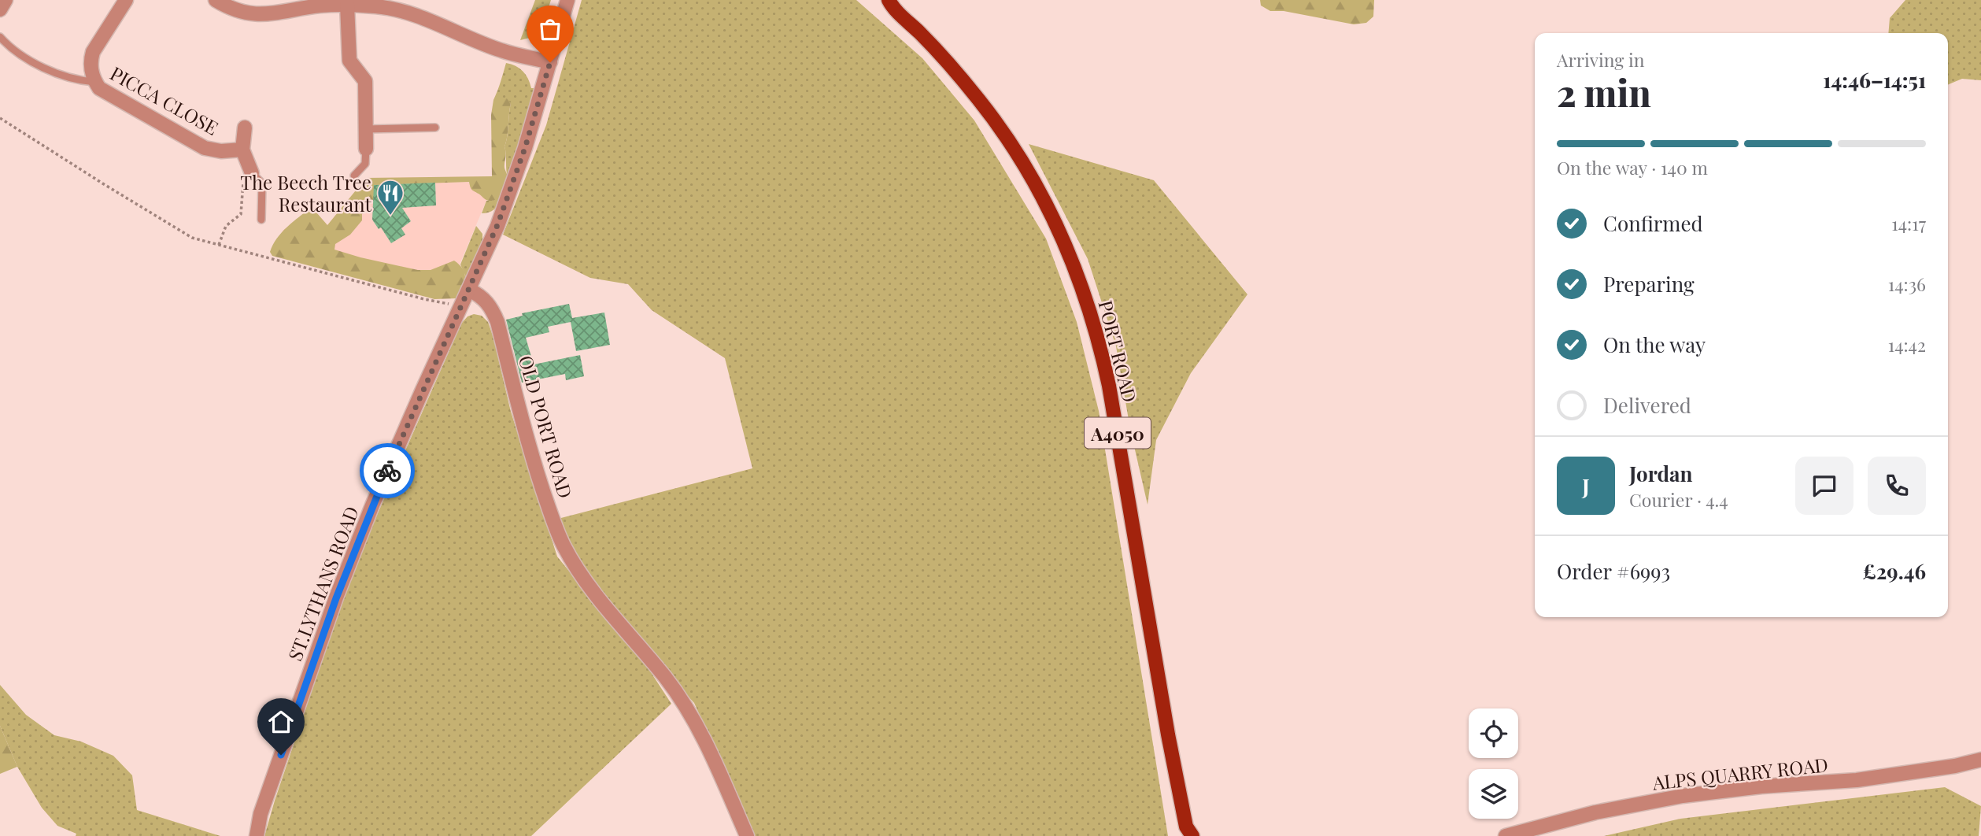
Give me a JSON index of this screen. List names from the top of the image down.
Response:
{
  "streets": {
    "main road": ["PORT ROAD", "A4050"],
    "street": [
      "PICCA CLOSE",
      "OLD PORT ROAD",
      "ST.LYTHANS ROAD",
      "ALPS QUARRY ROAD"
    ]
  },
  "crossings": [
    ["OLD PORT ROAD", "ST.LYTHANS ROAD"]
  ],
  "places": {
    "restaurant": ["The Beech Tree Restaurant"]
  },
  "page": {
    "heading": ["2 min", "Arriving in", "14:46–14:51"],
    "panel": [
      "Jordan",
      "Courier · 4.4",
      "Order #6993",
      "£29.46"
    ],
    "bar": "On the way · 140 m",
    "list": [
      ["Confirmed", "14:17"],
      ["Preparing", "14:36"],
      ["On the way", "14:42"],
      "Delivered"
    ],
    "round": "J"
  }
}
